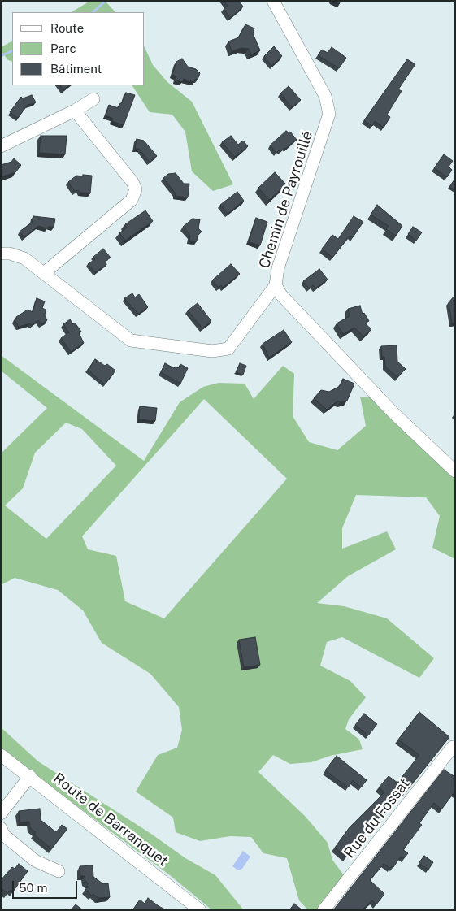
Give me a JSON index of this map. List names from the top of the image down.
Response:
{
  "streets": {
    "street": ["Chemin de Payrouillé", "Rue du Fossat", "Route de Barranquet"]
  },
  "legend": ["Route", "Parc", "Bâtiment"],
  "scale_bar": "50 m"
}
